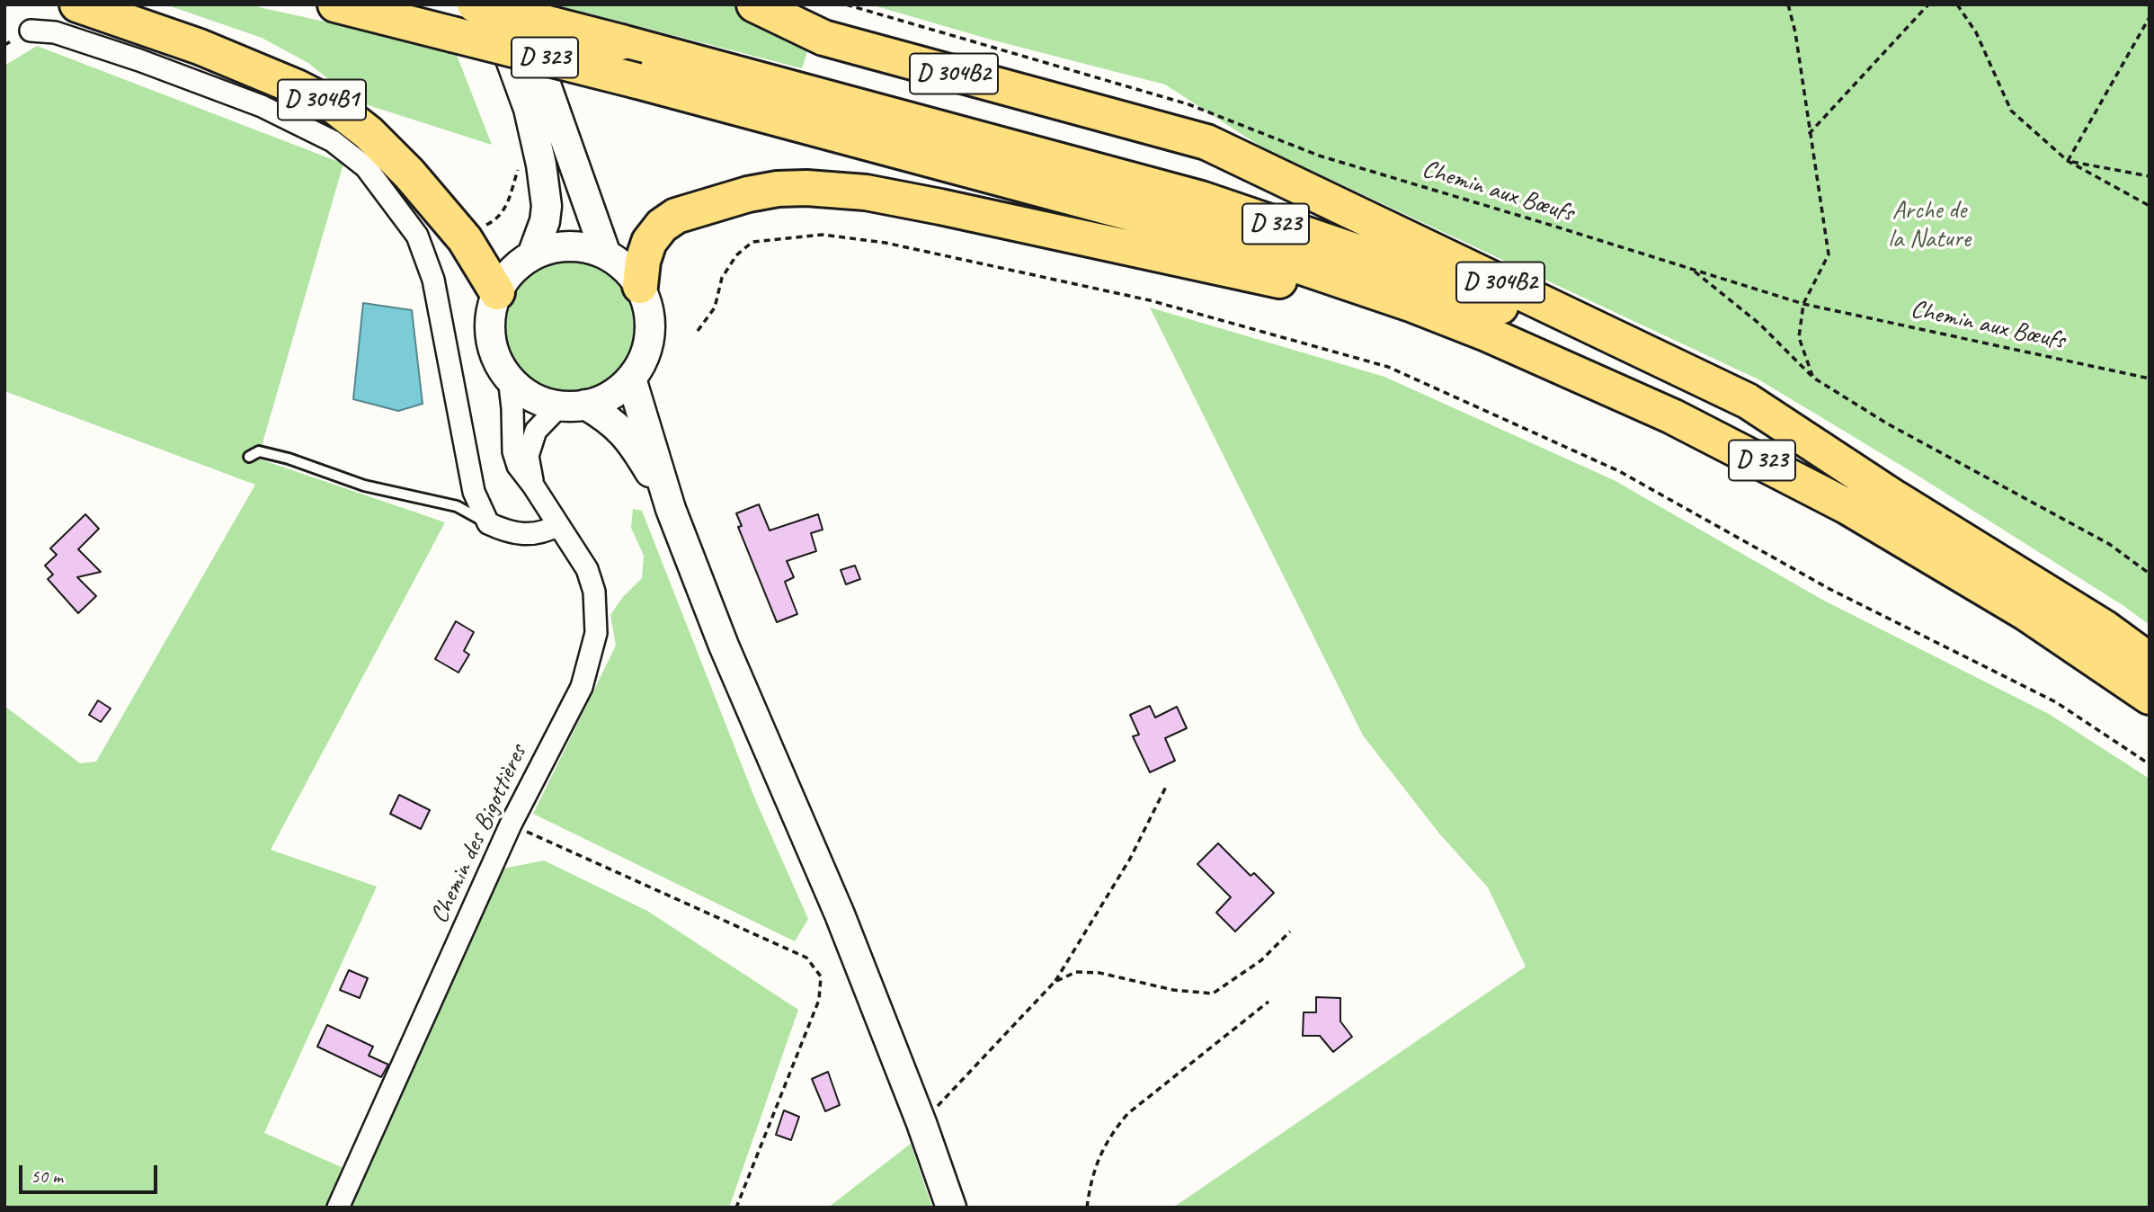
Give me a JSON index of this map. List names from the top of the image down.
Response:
{
  "streets": {
    "highway": ["D 323", "D 304B2", "D 304B1"],
    "street": ["Chemin des Bigottières"],
    "path": ["Chemin aux Bœufs"]
  },
  "crossings": [
    ["D 323", "D 304B2"],
    ["D 304B1", "Chemin des Bigottières"]
  ],
  "parks": ["Arche de la Nature"],
  "scale_bar": "50 m"
}
